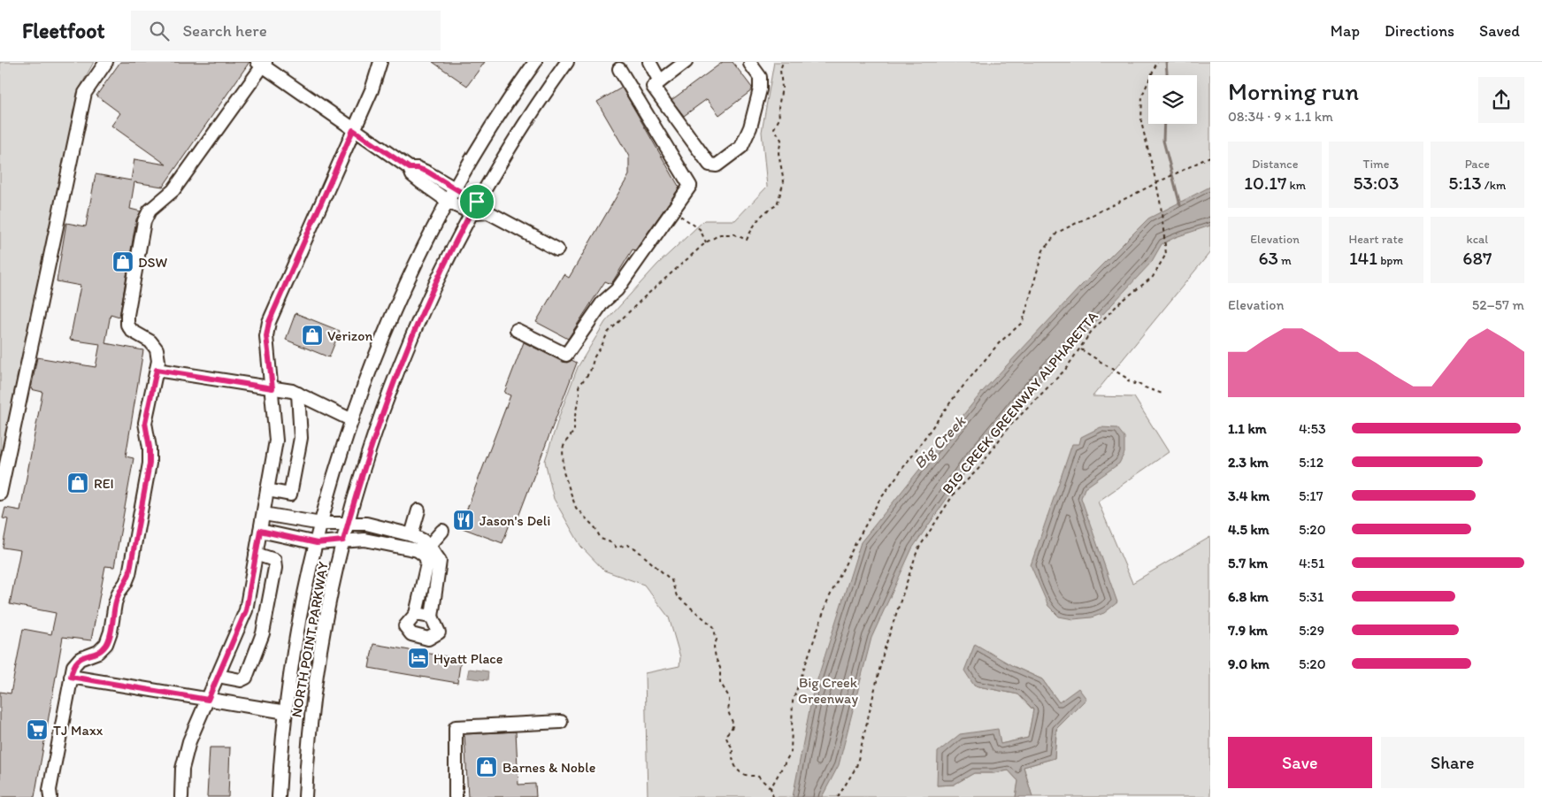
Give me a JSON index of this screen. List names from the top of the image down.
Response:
{
  "streets": {
    "street": ["NORTH POINT PARKWAY"],
    "path": ["BIG CREEK GREENWAY ALPHARETTA"]
  },
  "water": ["Big Creek"],
  "parks": ["Big Creek Greenway"],
  "places": {
    "shop": [
      "DSW",
      "Verizon",
      "REI",
      "Barnes & Noble"
    ],
    "restaurant": ["Jason's Deli"],
    "hotel": ["Hyatt Place"],
    "supermarket": ["TJ Maxx"]
  },
  "page": {
    "header": "Fleetfoot",
    "search": "Search here",
    "nav": ["Map", "Directions", "Saved"],
    "heading": ["Morning run", "08:34 · 9 × 1.1 km"],
    "stats": [
      ["Distance", "10.17 km"],
      ["Time", "53:03"],
      ["Pace", "5:13 /km"],
      ["Elevation", "63 m"],
      ["Heart rate", "141 bpm"],
      ["kcal", "687"]
    ],
    "chart": ["Elevation", "52–57 m"],
    "list": [
      {
        "name": "1.1 km",
        "note": "4:53"
      },
      {
        "name": "2.3 km",
        "note": "5:12"
      },
      {
        "name": "3.4 km",
        "note": "5:17"
      },
      {
        "name": "4.5 km",
        "note": "5:20"
      },
      {
        "name": "5.7 km",
        "note": "4:51"
      },
      {
        "name": "6.8 km",
        "note": "5:31"
      },
      {
        "name": "7.9 km",
        "note": "5:29"
      },
      {
        "name": "9.0 km",
        "note": "5:20"
      }
    ],
    "buttons": ["Save", "Share"]
  }
}
